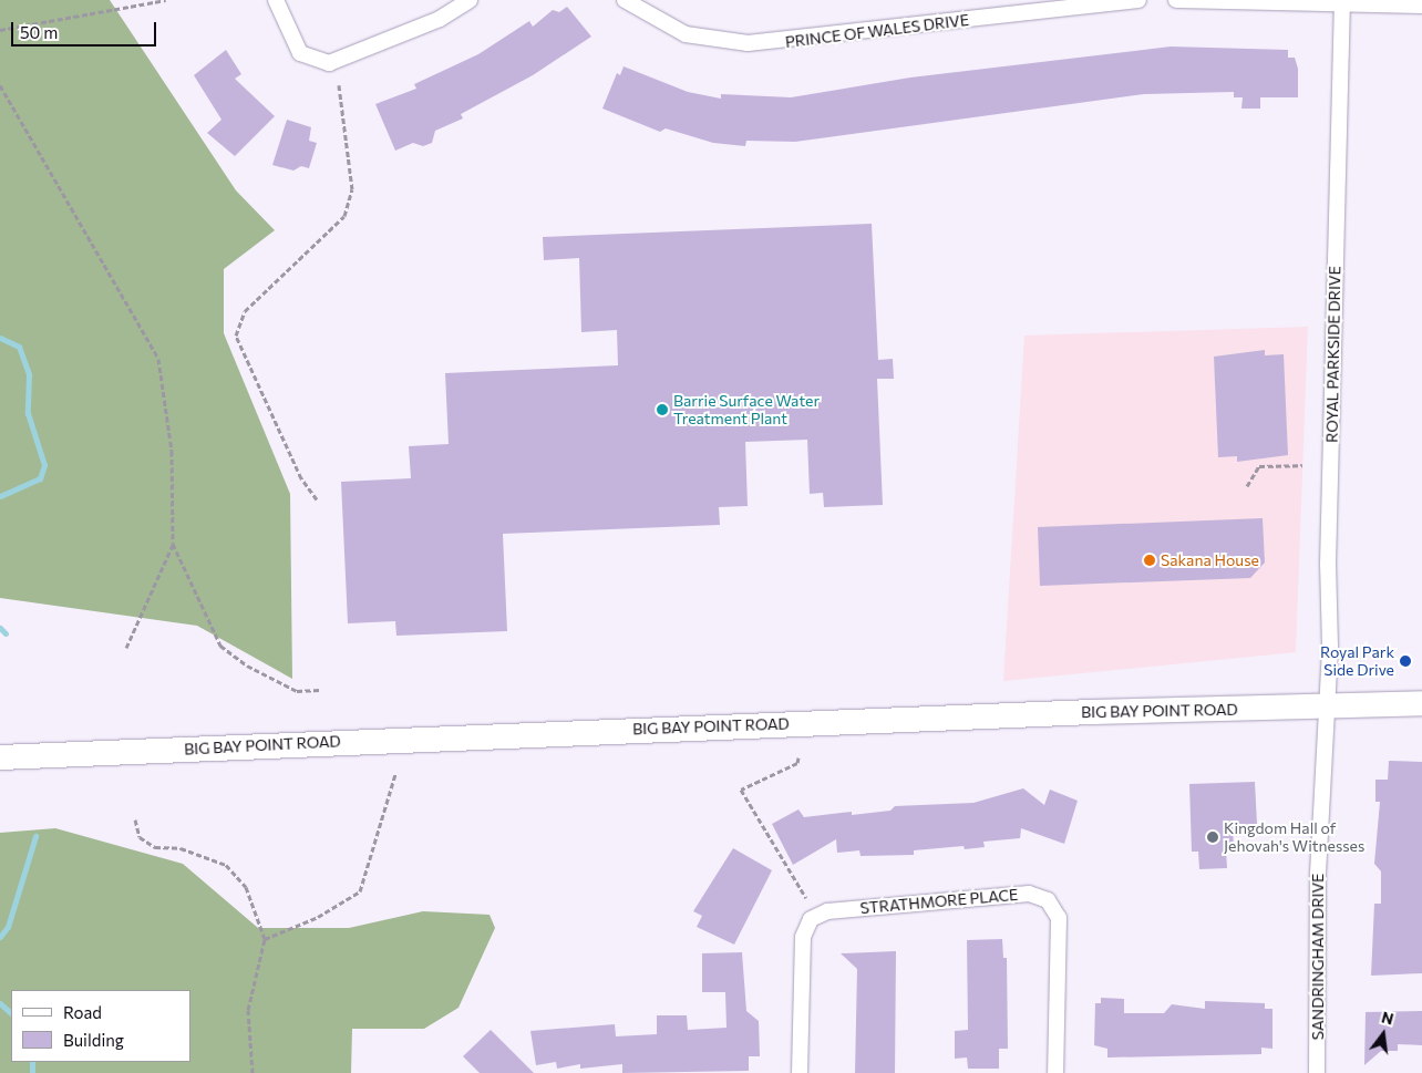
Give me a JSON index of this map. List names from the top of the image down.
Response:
{
  "streets": {
    "main road": ["BIG BAY POINT ROAD"],
    "street": [
      "PRINCE OF WALES DRIVE",
      "ROYAL PARKSIDE DRIVE",
      "STRATHMORE PLACE",
      "SANDRINGHAM DRIVE"
    ]
  },
  "crossings": [
    ["ROYAL PARKSIDE DRIVE", "BIG BAY POINT ROAD"],
    ["ROYAL PARKSIDE DRIVE", "SANDRINGHAM DRIVE"],
    ["BIG BAY POINT ROAD", "SANDRINGHAM DRIVE"]
  ],
  "places": [
    "Barrie Surface Water Treatment Plant",
    "Sakana House",
    "Royal Park Side Drive",
    "Kingdom Hall of Jehovah's Witnesses"
  ],
  "legend": ["Road", "Building"],
  "scale_bar": "50 m",
  "north": "top"
}
